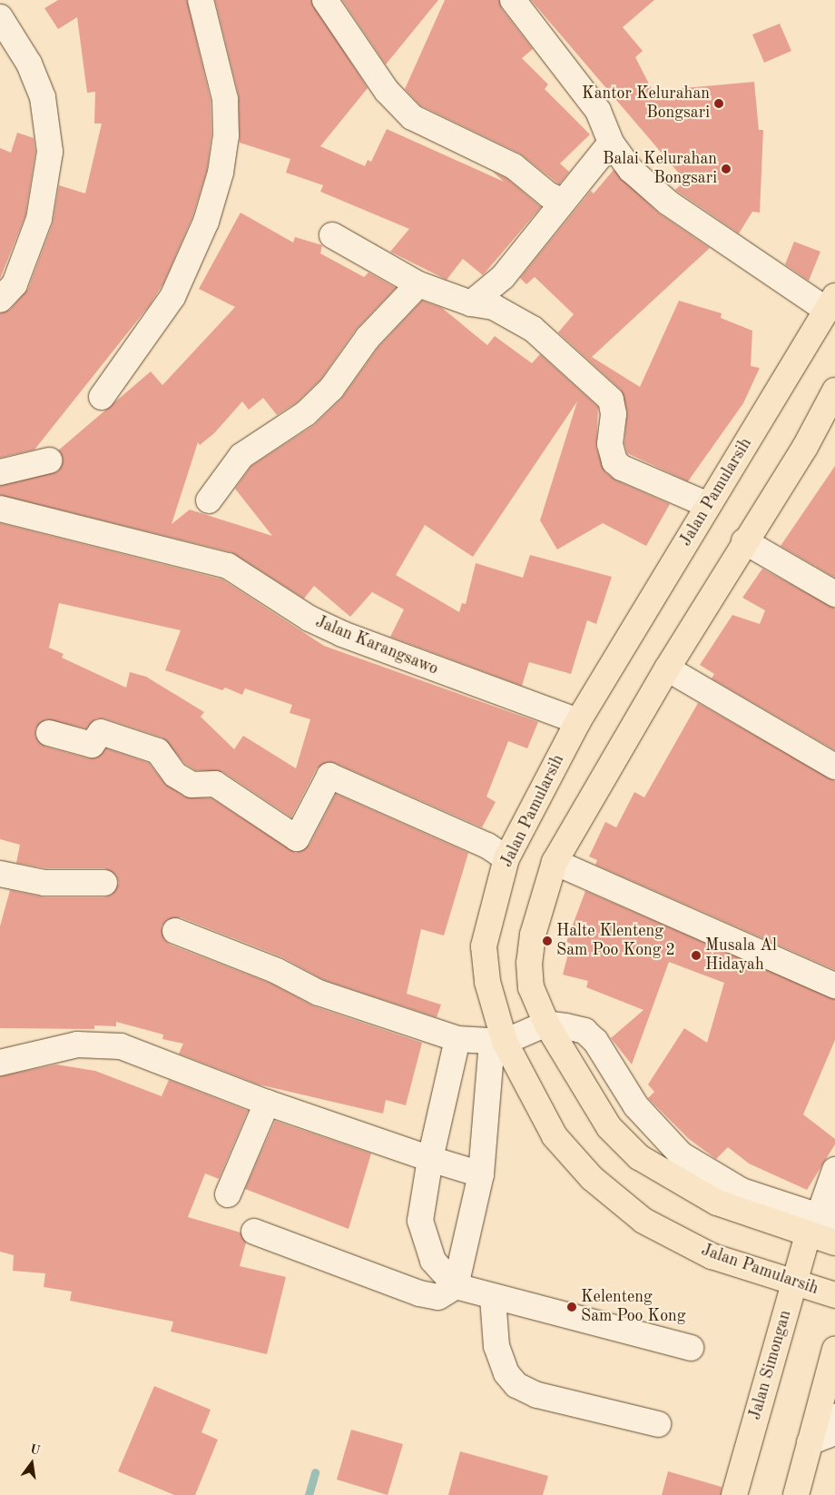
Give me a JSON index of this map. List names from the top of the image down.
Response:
{
  "streets": {
    "main road": ["Jalan Pamularsih", "Jalan Simongan"],
    "street": ["Jalan Karangsawo"]
  },
  "crossings": [
    ["Jalan Pamularsih", "Jalan Karangsawo"],
    ["Jalan Pamularsih", "Jalan Simongan"]
  ],
  "places": [
    "Kantor Kelurahan Bongsari",
    "Balai Kelurahan Bongsari",
    "Halte Klenteng Sam Poo Kong 2",
    "Musala Al Hidayah",
    "Kelenteng Sam Poo Kong"
  ],
  "north": "top"
}
